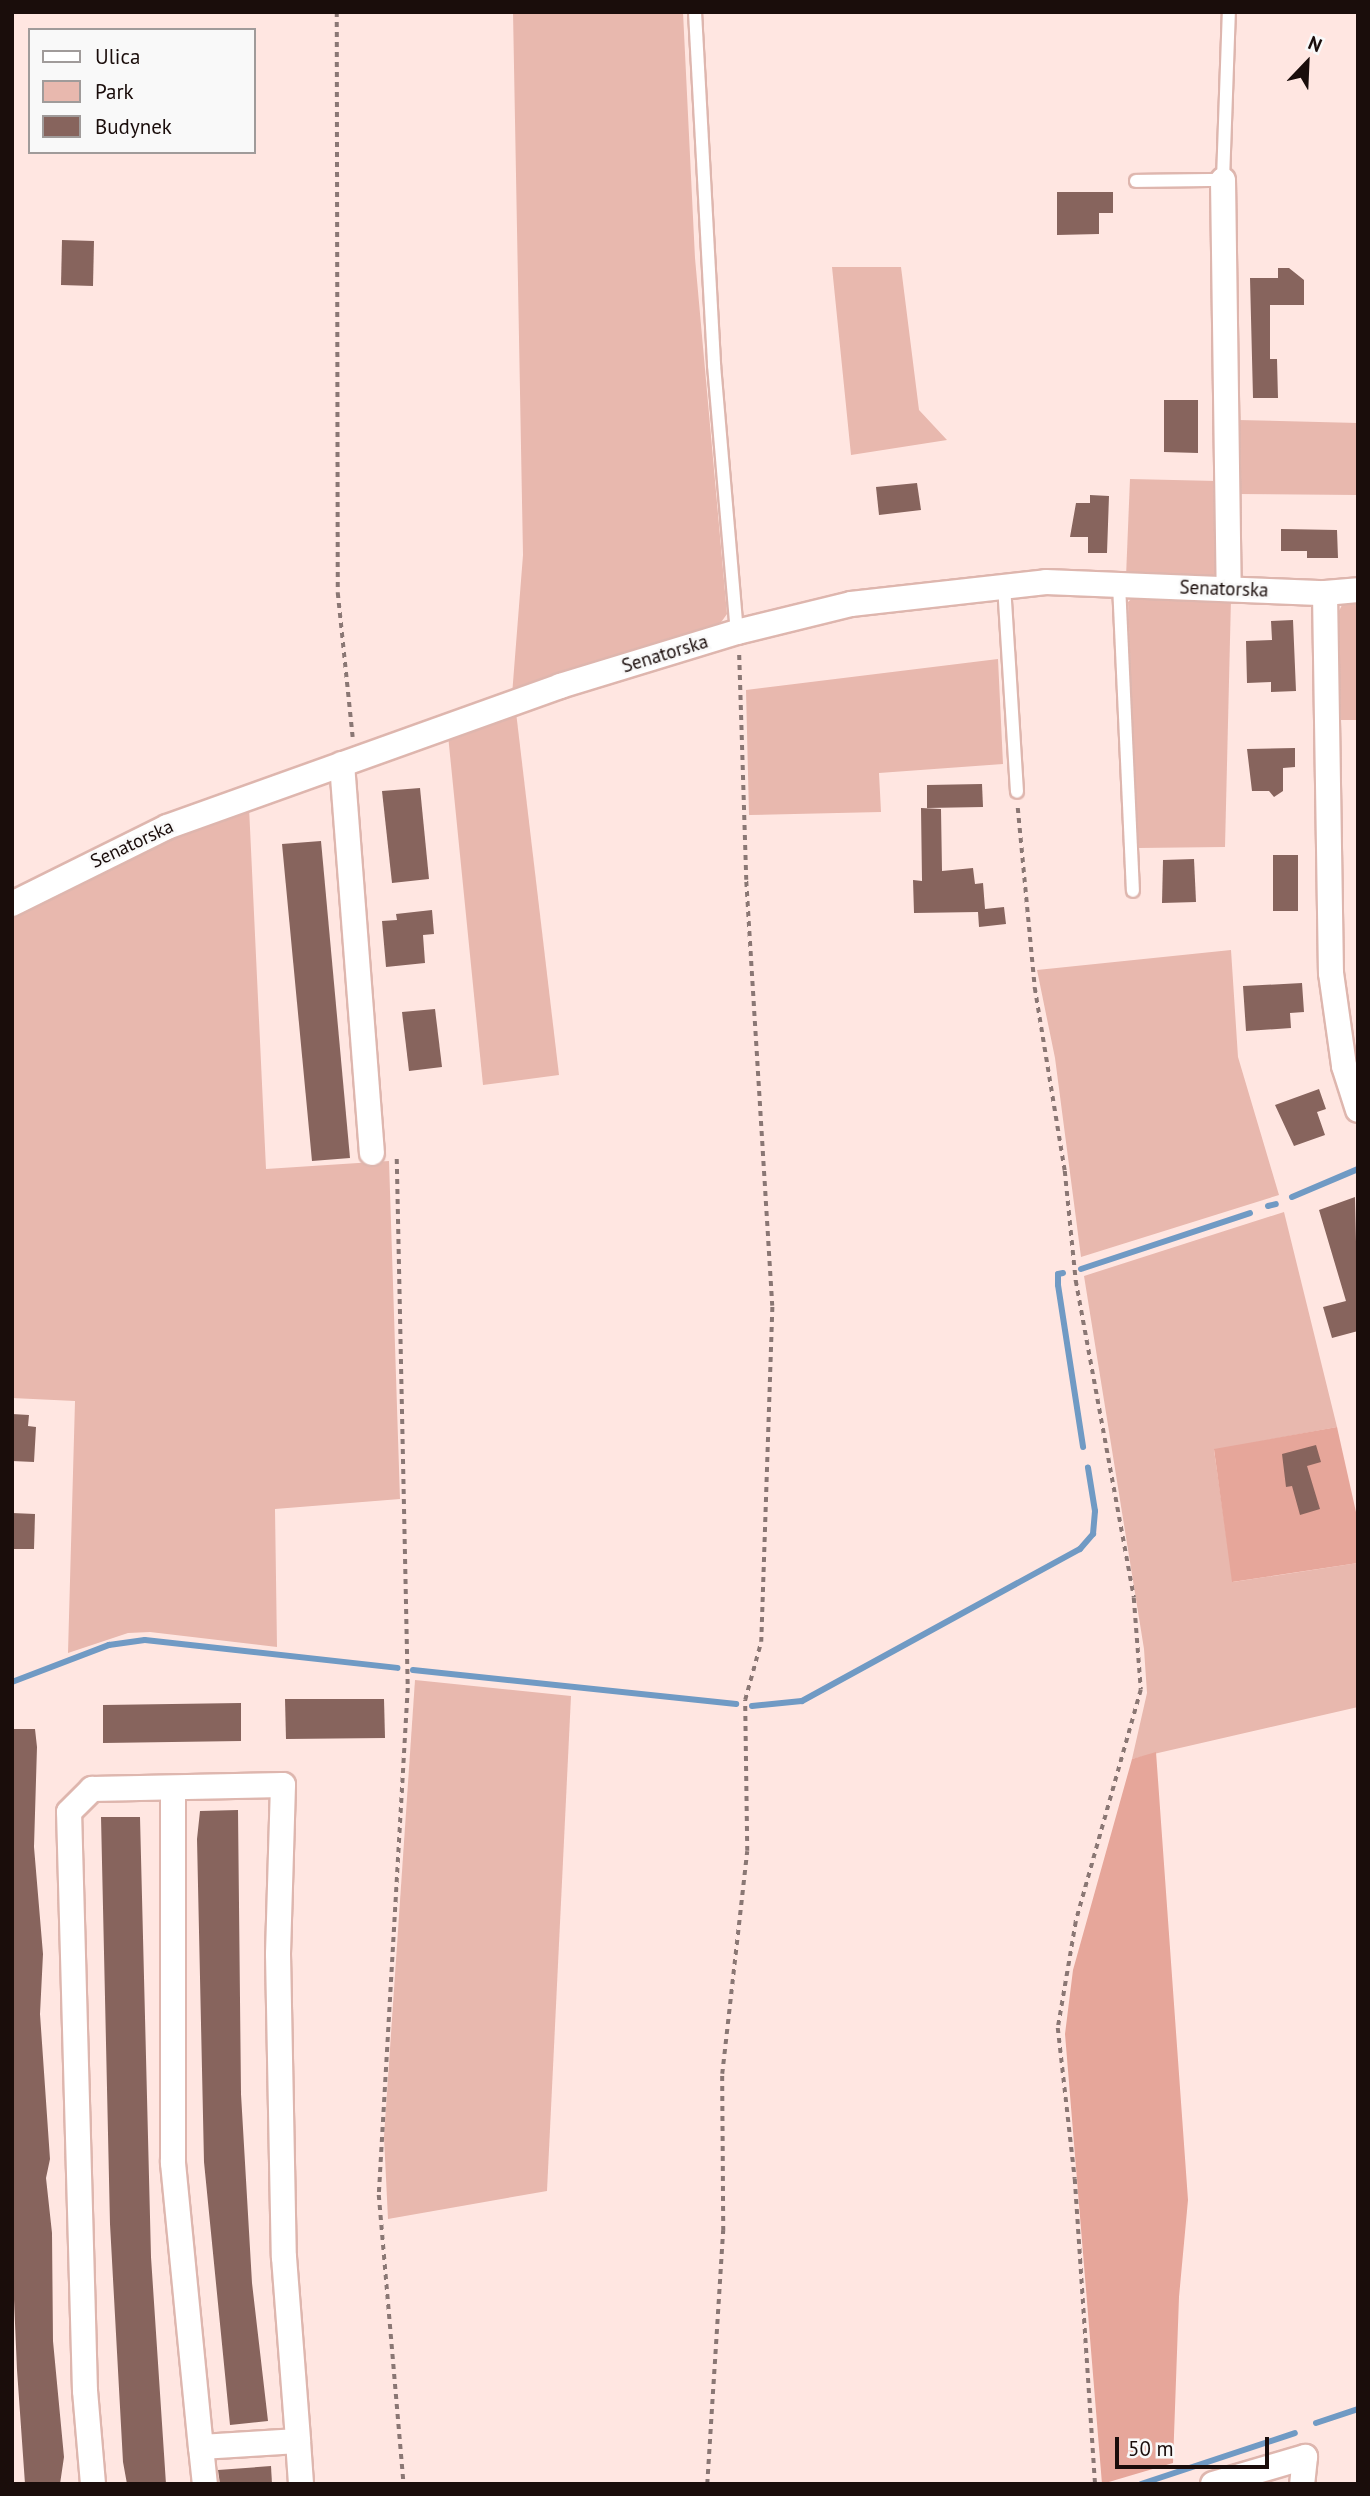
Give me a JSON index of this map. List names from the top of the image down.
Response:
{
  "streets": {
    "street": ["Senatorska"]
  },
  "legend": ["Ulica", "Park", "Budynek"],
  "scale_bar": "50 m",
  "north": "top right"
}
